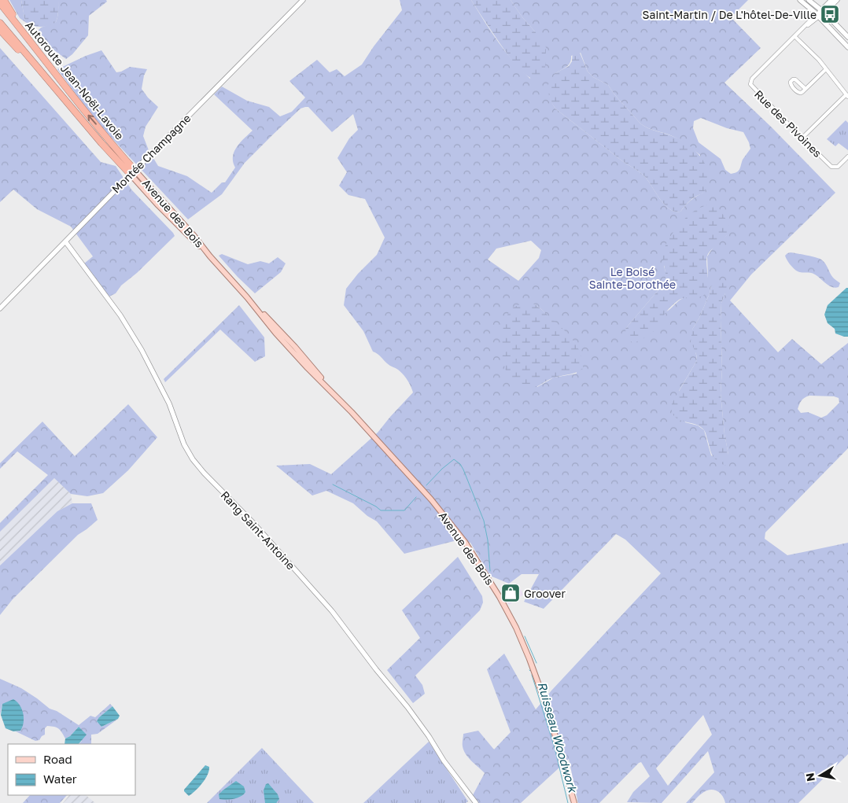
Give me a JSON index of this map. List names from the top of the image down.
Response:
{
  "streets": {
    "highway": ["Autoroute Jean-Noël-Lavoie"],
    "main road": ["Avenue des Bois"],
    "street": ["Rue des Pivoines", "Montée Champagne", "Rang Saint-Antoine"]
  },
  "crossings": [
    ["Autoroute Jean-Noël-Lavoie", "Montée Champagne"],
    ["Autoroute Jean-Noël-Lavoie", "Avenue des Bois"],
    ["Montée Champagne", "Avenue des Bois"],
    ["Montée Champagne", "Rang Saint-Antoine"]
  ],
  "water": ["Ruisseau Woodwork"],
  "parks": ["Le Boisé Sainte-Dorothée"],
  "places": {
    "bus stop": ["Saint-Martin / De L'hôtel-De-Ville"],
    "shop": ["Groover"]
  },
  "legend": ["Road", "Water"],
  "north": "left"
}
